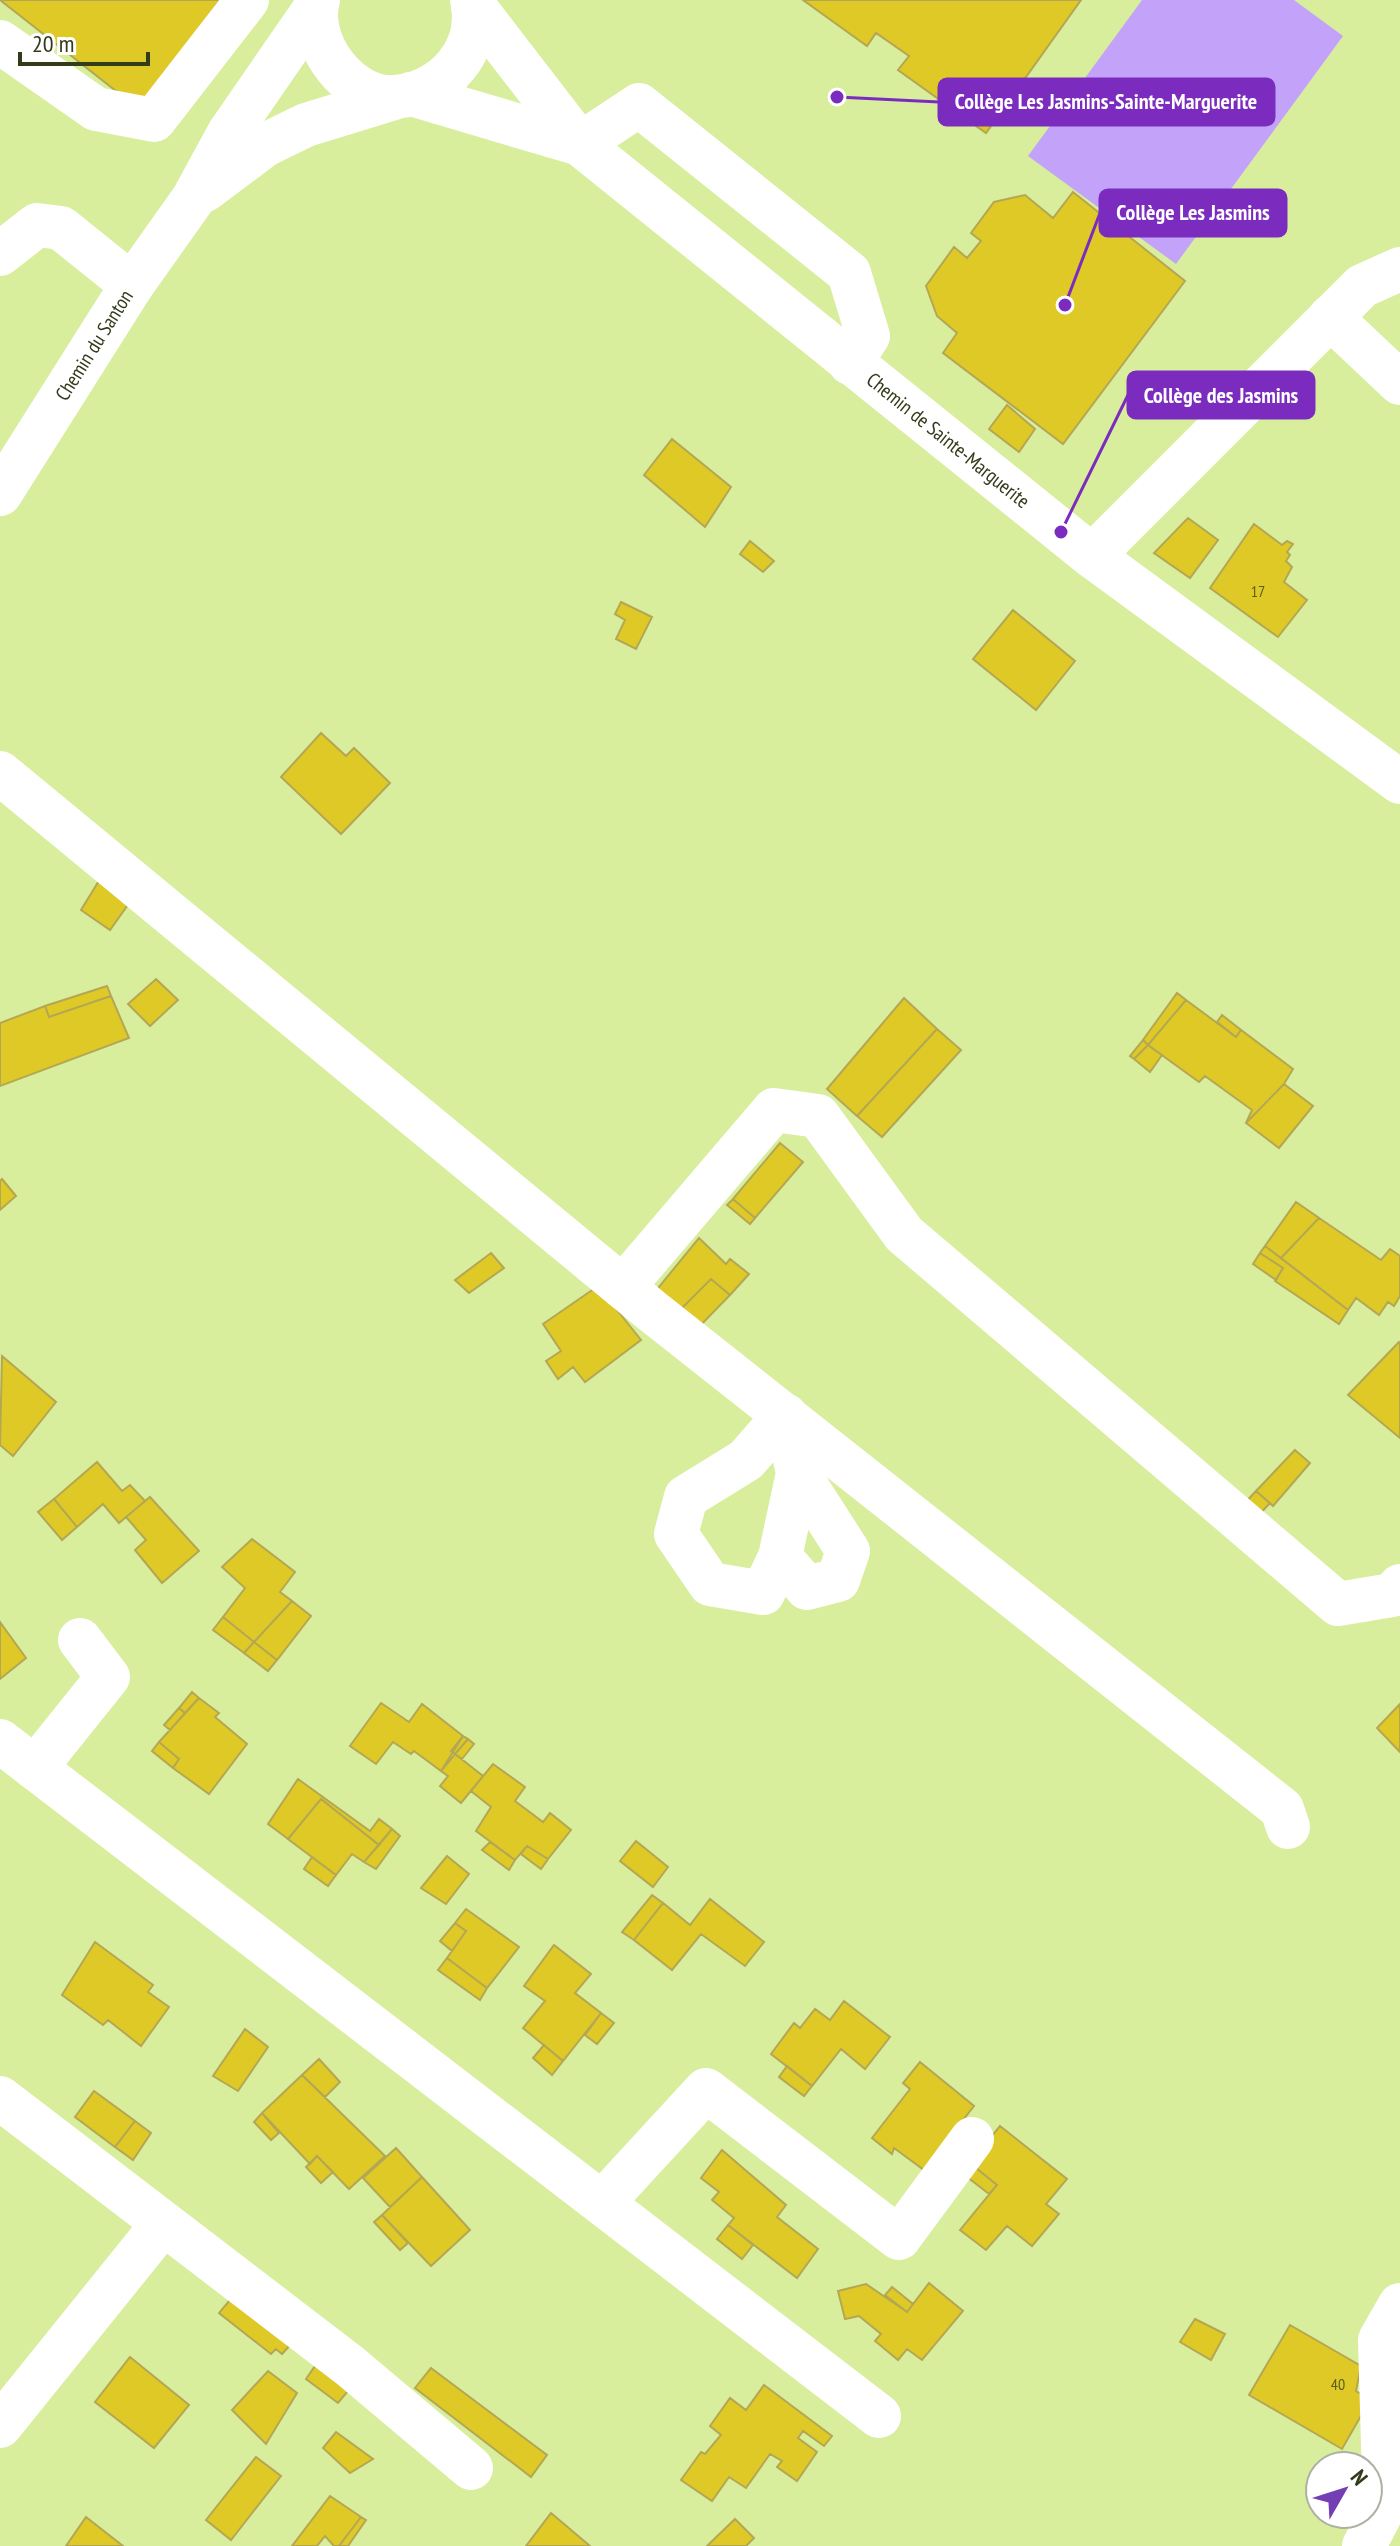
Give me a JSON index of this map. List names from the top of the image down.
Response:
{
  "streets": {
    "street": ["Chemin du Santon", "Chemin de Sainte-Marguerite"]
  },
  "crossings": [
    ["Chemin du Santon", "Chemin de Sainte-Marguerite"]
  ],
  "places": ["Collège Les Jasmins-Sainte-Marguerite", "Collège Les Jasmins", "Collège des Jasmins"],
  "house_numbers": ["17", "40"],
  "scale_bar": "20 m",
  "north": "top right"
}
